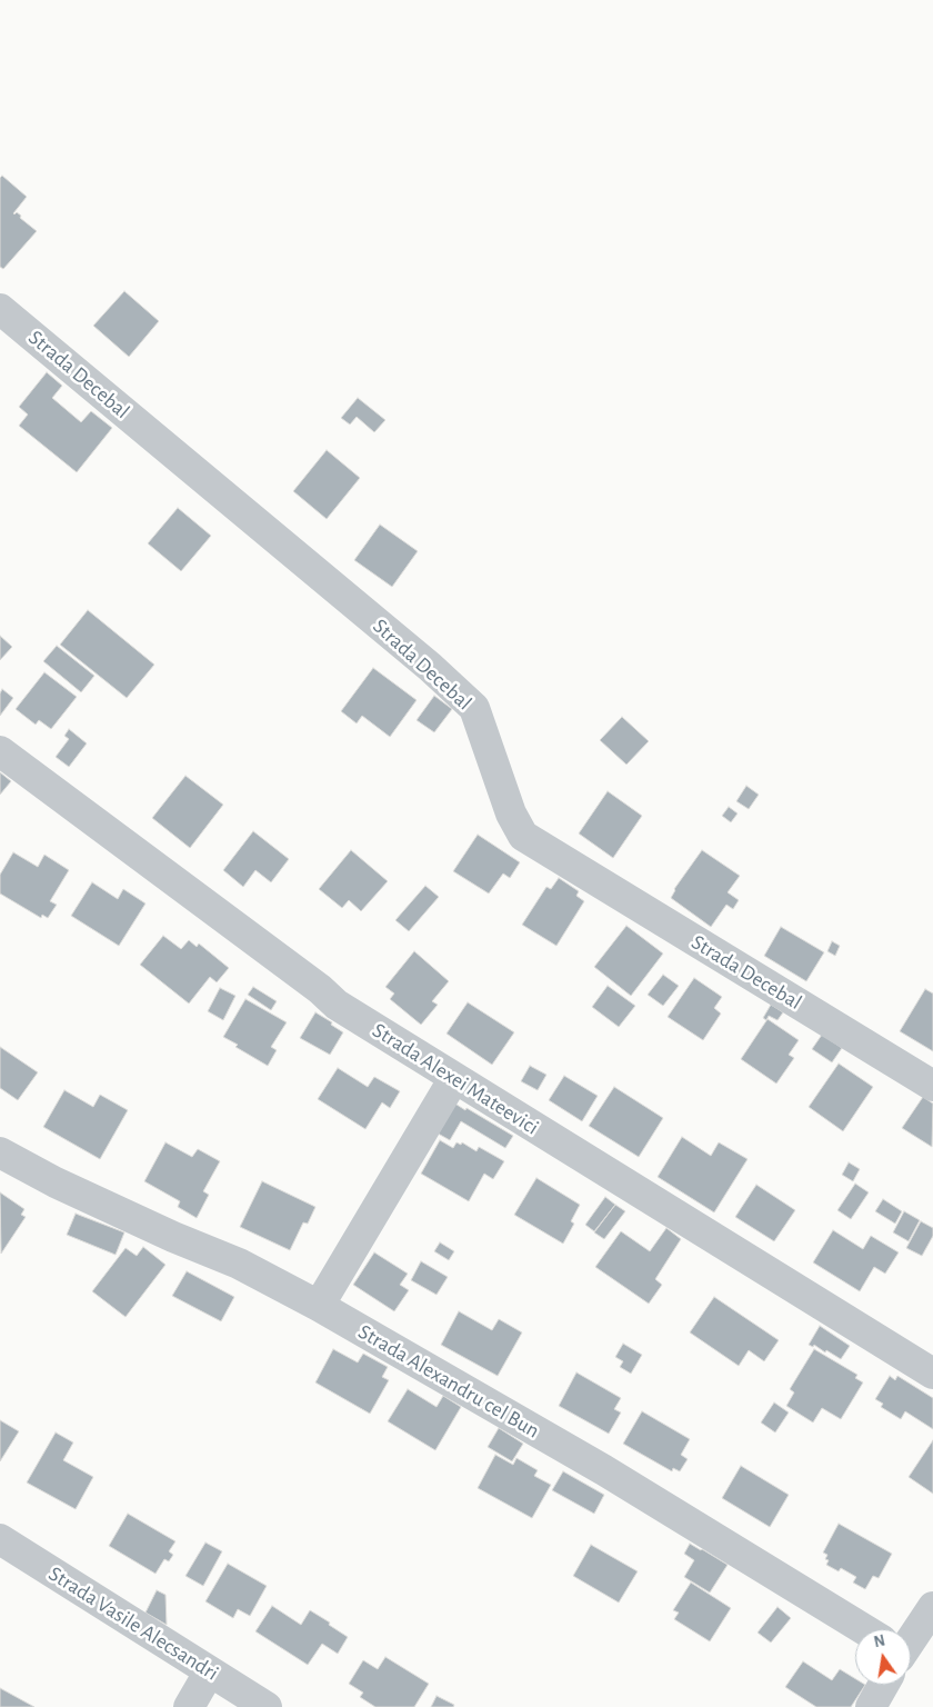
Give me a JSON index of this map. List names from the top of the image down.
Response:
{
  "streets": {
    "street": [
      "Strada Decebal",
      "Strada Alexei Mateevici",
      "Strada Alexandru cel Bun",
      "Strada Vasile Alecsandri"
    ]
  },
  "north": "top"
}
